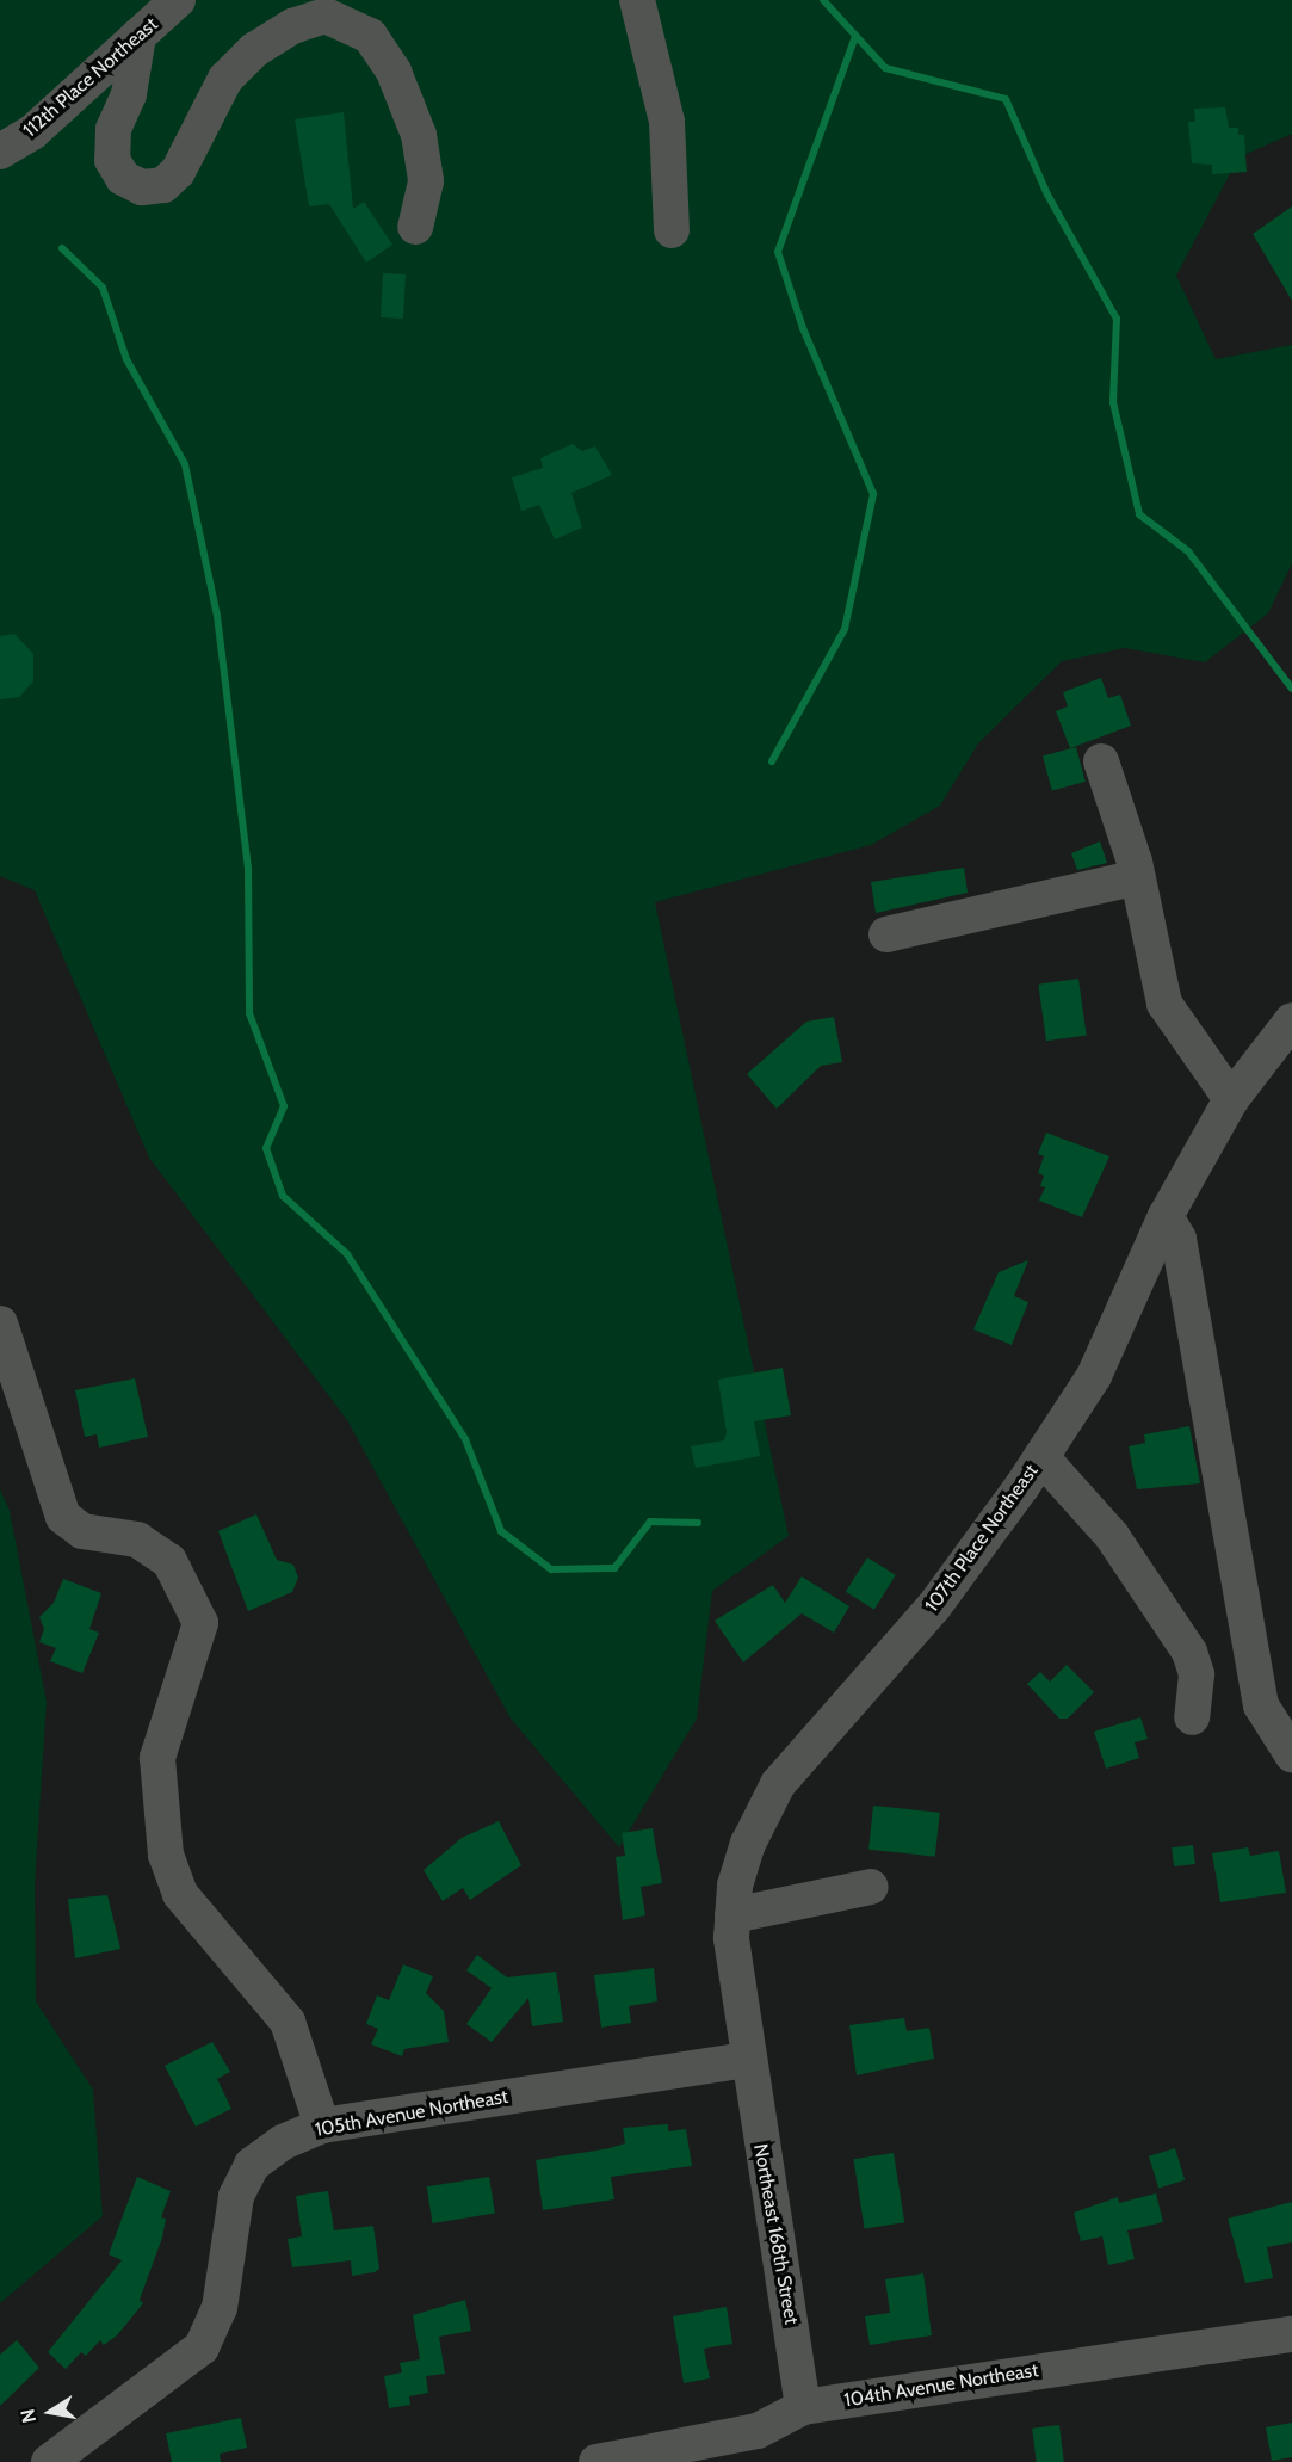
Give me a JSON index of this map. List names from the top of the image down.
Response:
{
  "streets": {
    "street": [
      "112th Place Northeast",
      "107th Place Northeast",
      "105th Avenue Northeast",
      "Northeast 168th Street",
      "104th Avenue Northeast"
    ]
  },
  "crossings": [
    ["107th Place Northeast", "105th Avenue Northeast"],
    ["107th Place Northeast", "Northeast 168th Street"],
    ["105th Avenue Northeast", "Northeast 168th Street"],
    ["Northeast 168th Street", "104th Avenue Northeast"]
  ],
  "north": "left"
}
